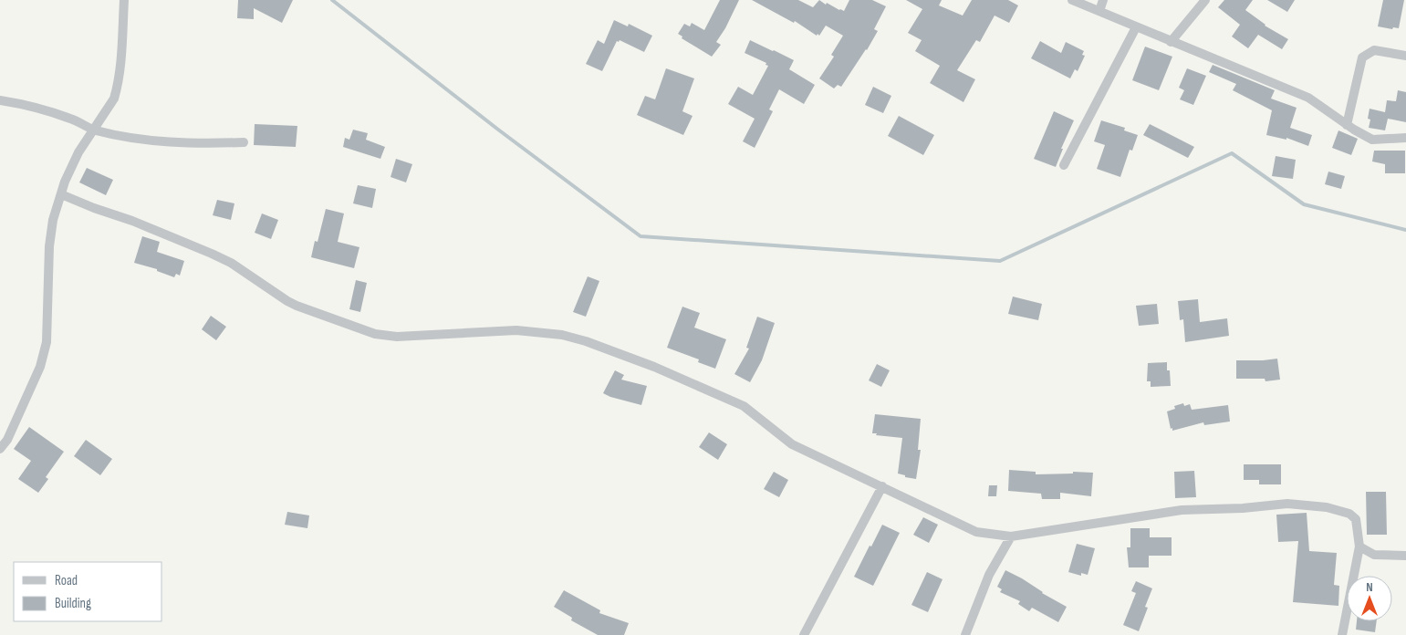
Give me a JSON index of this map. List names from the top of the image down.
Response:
{
  "legend": ["Road", "Building"],
  "north": "top"
}
